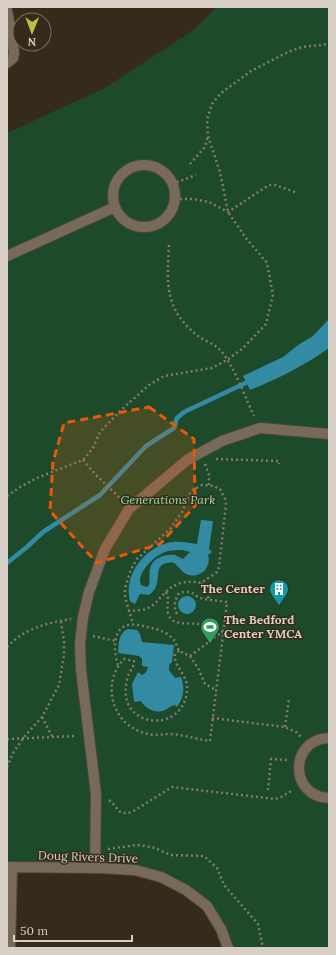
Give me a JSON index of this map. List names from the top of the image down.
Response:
{
  "streets": {
    "street": ["Doug Rivers Drive"]
  },
  "parks": ["Generations Park"],
  "places": {
    "building": ["The Center"],
    "sports": ["The Bedford Center YMCA"]
  },
  "scale_bar": "50 m",
  "north": "bottom"
}
